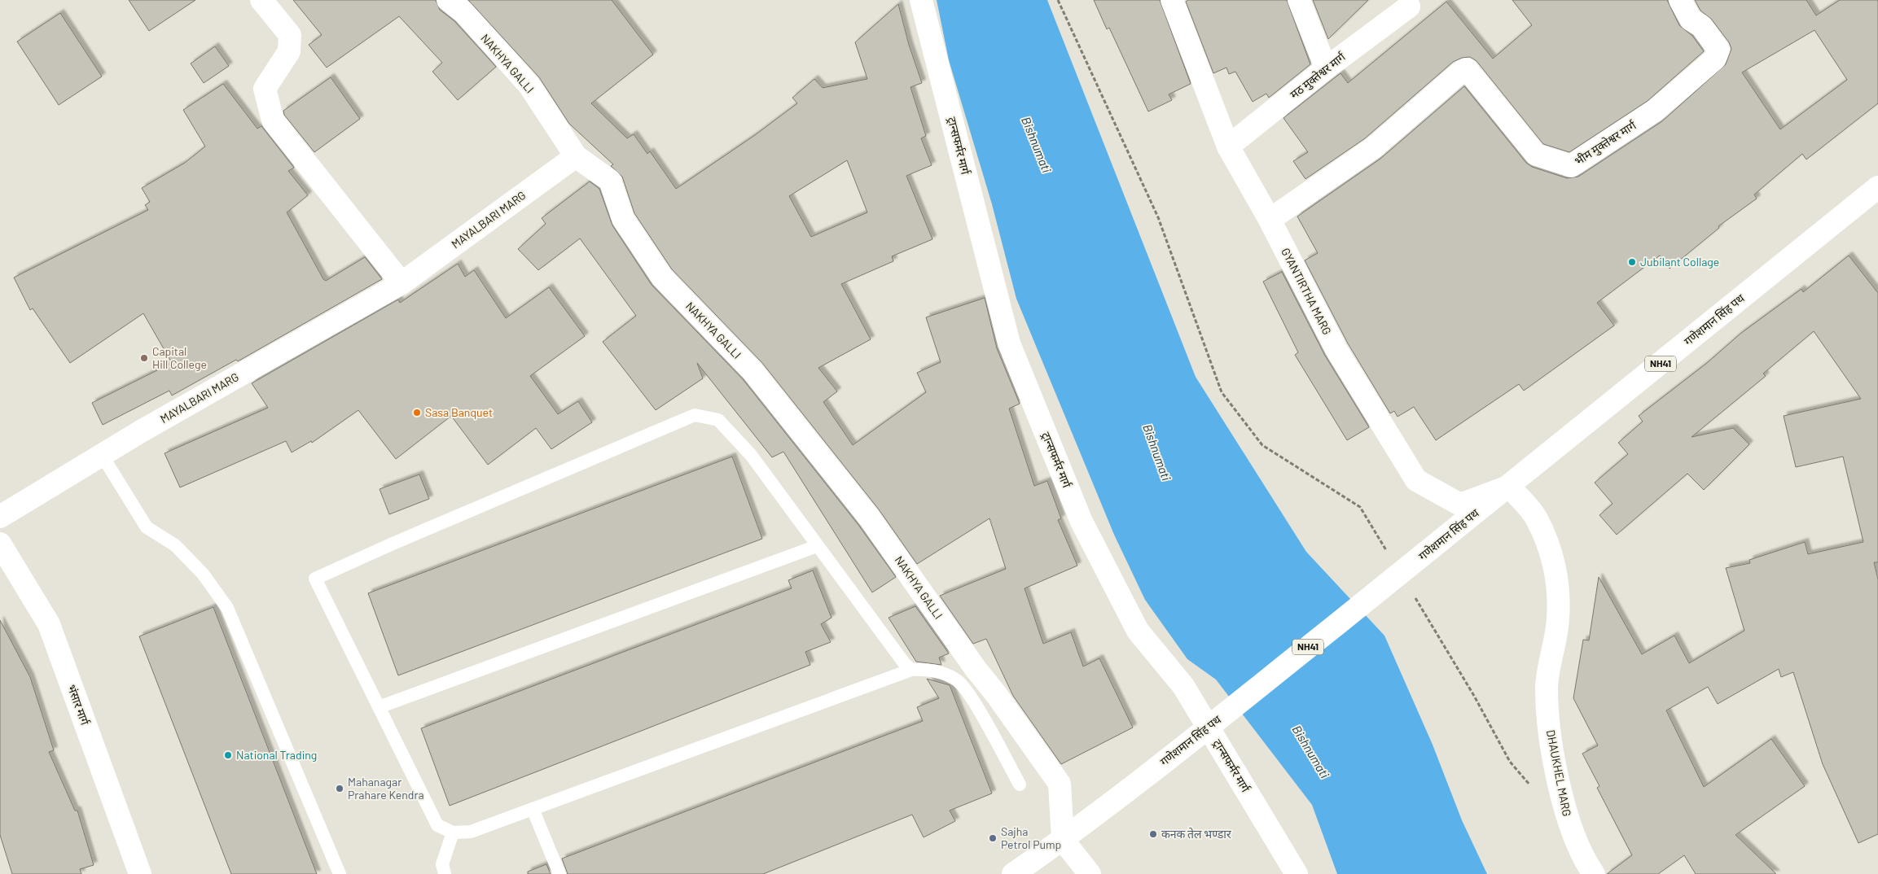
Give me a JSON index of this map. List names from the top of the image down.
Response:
{
  "streets": {
    "main road": [
      "NAKHYA GALLI",
      "मठ मुक्तेश्वर मार्ग",
      "भीम मुक्तेश्वर मार्ग",
      "ट्रान्सफर्मर मार्ग",
      "MAYALBARI MARG",
      "GYANTIRTHA MARG",
      "गणेशमान सिंह पथ",
      "NH41",
      "भंसार मार्ग",
      "DHAUKHEL MARG"
    ]
  },
  "crossings": [
    ["NAKHYA GALLI", "MAYALBARI MARG"],
    ["NAKHYA GALLI", "गणेशमान सिंह पथ"],
    ["मठ मुक्तेश्वर मार्ग", "GYANTIRTHA MARG"],
    ["भीम मुक्तेश्वर मार्ग", "GYANTIRTHA MARG"],
    ["GYANTIRTHA MARG", "गणेशमान सिंह पथ"],
    ["GYANTIRTHA MARG", "DHAUKHEL MARG"],
    ["गणेशमान सिंह पथ", "DHAUKHEL MARG"]
  ],
  "water": ["Bishnumati"],
  "places": [
    "Jubilant Collage",
    "Capital Hill College",
    "Sasa Banquet",
    "National Trading",
    "Mahanagar Prahare Kendra",
    "कनक तेल भण्डार",
    "Sajha Petrol Pump"
  ]
}
